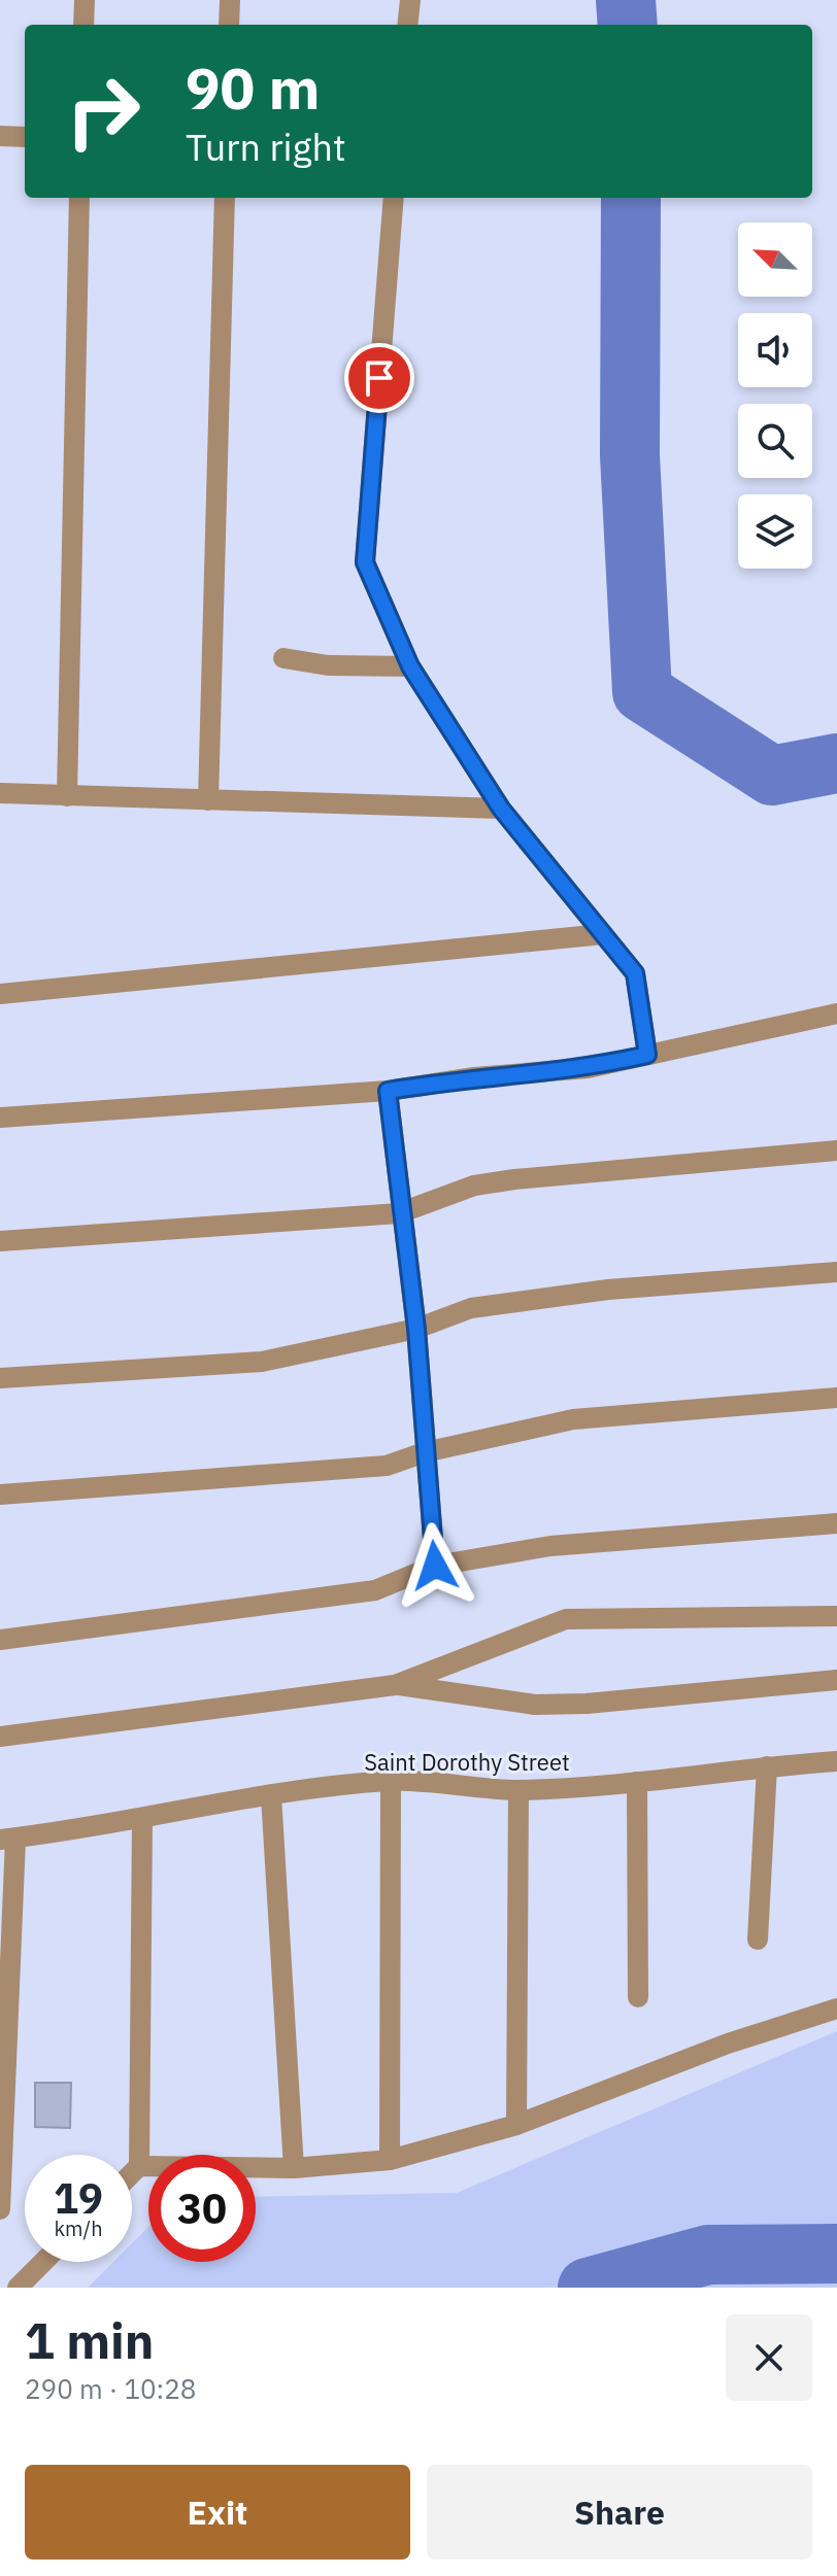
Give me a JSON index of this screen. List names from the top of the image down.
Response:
{
  "streets": {
    "street": ["Saint Dorothy Street"]
  },
  "north": "top left",
  "page": {
    "turn": ["90 m", "Turn right"],
    "speed": "19 km/h",
    "limit": "30",
    "heading": ["1 min", "290 m · 10:28"],
    "buttons": ["Exit", "Share"]
  }
}
